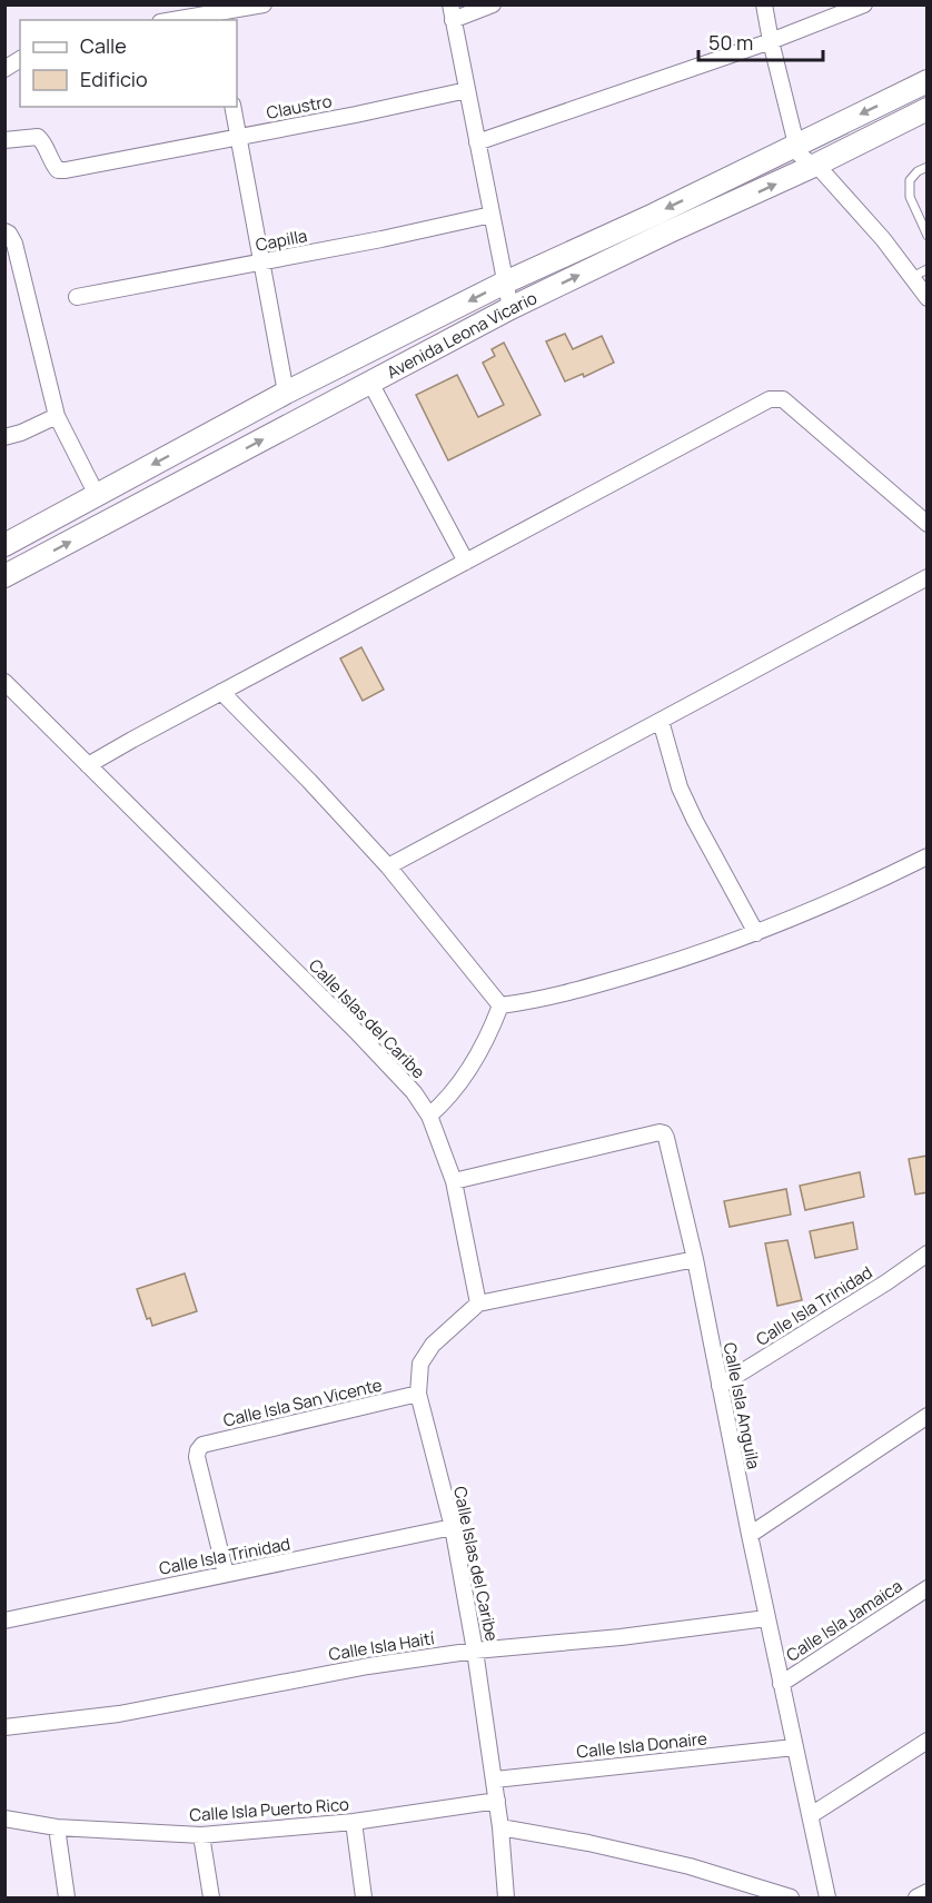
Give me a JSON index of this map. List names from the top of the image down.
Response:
{
  "streets": {
    "street": [
      "Claustro",
      "Capilla",
      "Avenida Leona Vicario",
      "Calle Islas del Caribe",
      "Calle Isla Trinidad",
      "Calle Isla San Vicente",
      "Calle Isla Anguila",
      "Calle Isla Jamaica",
      "Calle Isla Haití",
      "Calle Isla Donaire",
      "Calle Isla Puerto Rico"
    ]
  },
  "crossings": [
    ["Calle Islas del Caribe", "Calle Isla Trinidad"],
    ["Calle Islas del Caribe", "Calle Isla San Vicente"],
    ["Calle Islas del Caribe", "Calle Isla Anguila"],
    ["Calle Islas del Caribe", "Calle Isla Haití"],
    ["Calle Islas del Caribe", "Calle Isla Donaire"],
    ["Calle Islas del Caribe", "Calle Isla Puerto Rico"],
    ["Calle Isla Trinidad", "Calle Isla San Vicente"],
    ["Calle Isla Trinidad", "Calle Isla Anguila"],
    ["Calle Isla Anguila", "Calle Isla Jamaica"],
    ["Calle Isla Anguila", "Calle Isla Haití"],
    ["Calle Isla Anguila", "Calle Isla Donaire"]
  ],
  "legend": ["Calle", "Edificio"],
  "scale_bar": "50 m"
}
